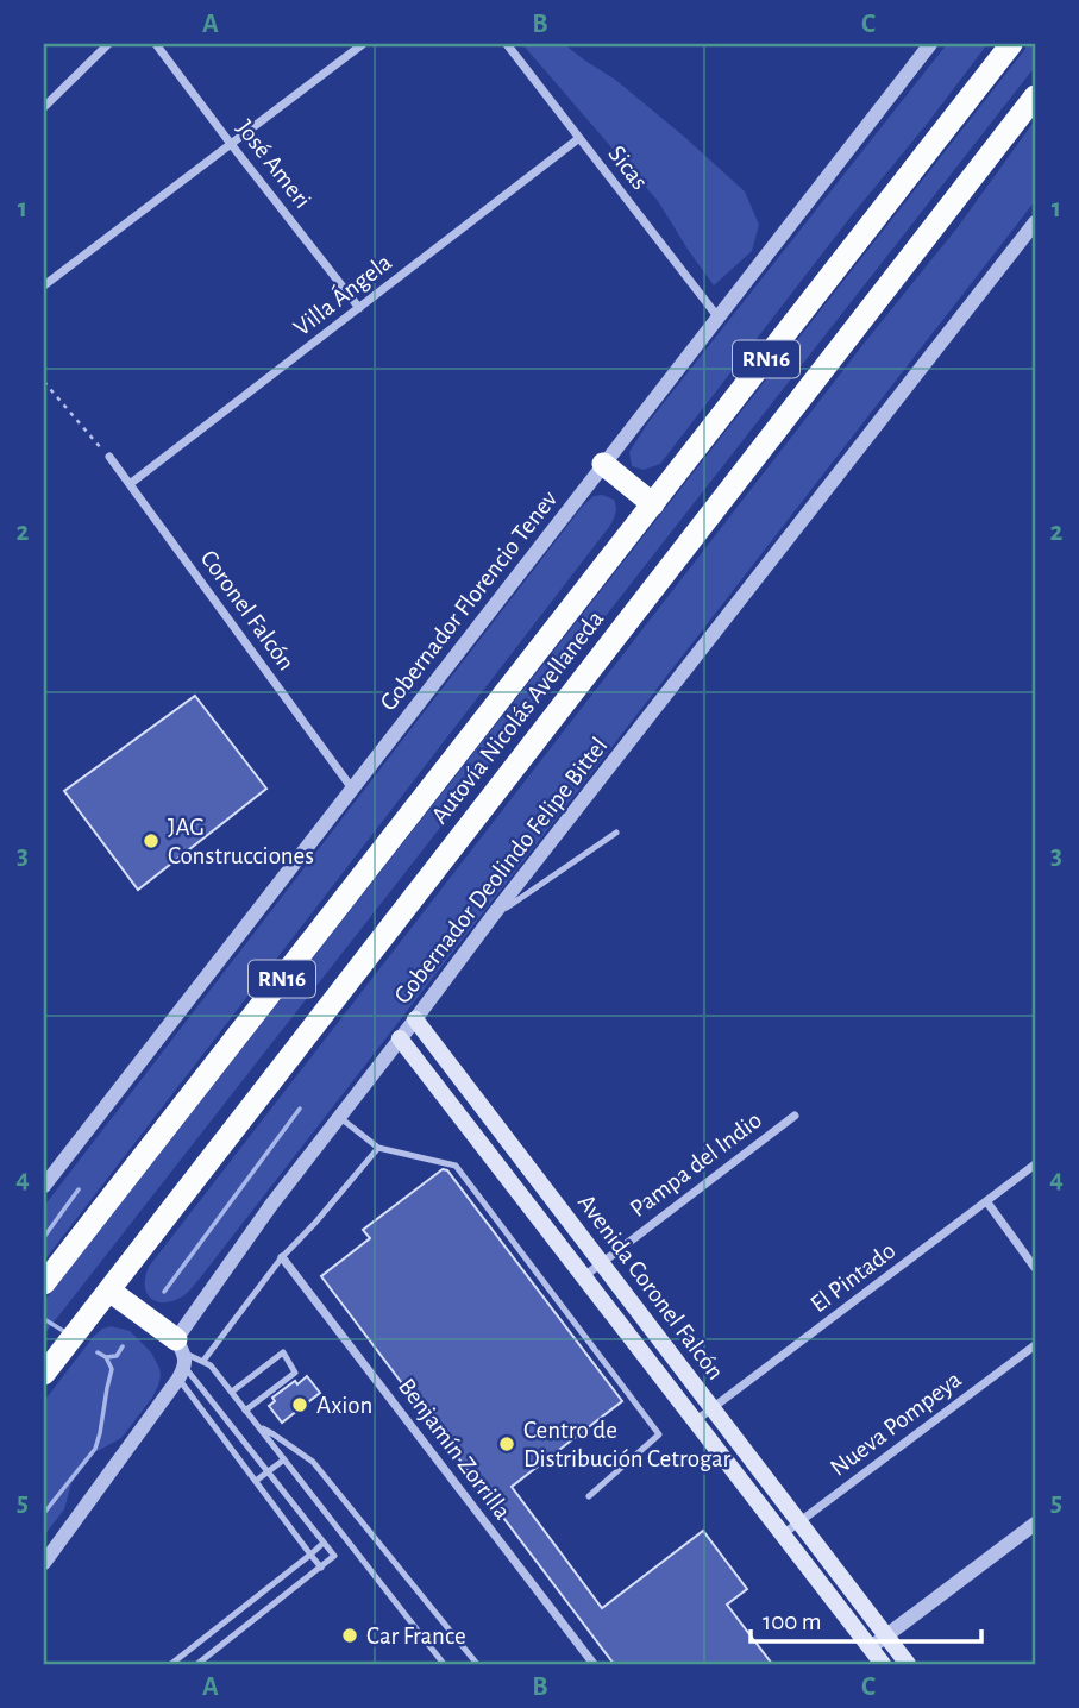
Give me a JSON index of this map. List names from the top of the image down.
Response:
{
  "streets": {
    "highway": ["RN16", "Autovía Nicolás Avellaneda"],
    "main road": ["Avenida Coronel Falcón"],
    "street": [
      "José Ameri",
      "Sicas",
      "Villa Ángela",
      "Gobernador Florencio Tenev",
      "Coronel Falcón",
      "Gobernador Deolindo Felipe Bittel",
      "Pampa del Indio",
      "El Pintado",
      "Nueva Pompeya",
      "Benjamín Zorrilla"
    ]
  },
  "crossings": [
    ["José Ameri", "Villa Ángela"],
    ["Sicas", "Villa Ángela"],
    ["Sicas", "Gobernador Florencio Tenev"],
    ["Villa Ángela", "Coronel Falcón"],
    ["Gobernador Florencio Tenev", "Coronel Falcón"],
    ["Gobernador Deolindo Felipe Bittel", "Avenida Coronel Falcón"],
    ["Pampa del Indio", "Avenida Coronel Falcón"],
    ["El Pintado", "Avenida Coronel Falcón"],
    ["Avenida Coronel Falcón", "Nueva Pompeya"]
  ],
  "places": [
    "JAG Construcciones",
    "Axion",
    "Centro de Distribución Cetrogar",
    "Car France"
  ],
  "scale_bar": "100 m",
  "grid": {
    "columns": ["A", "B", "C"],
    "rows": [
      "1",
      "2",
      "3",
      "4",
      "5"
    ]
  }
}
